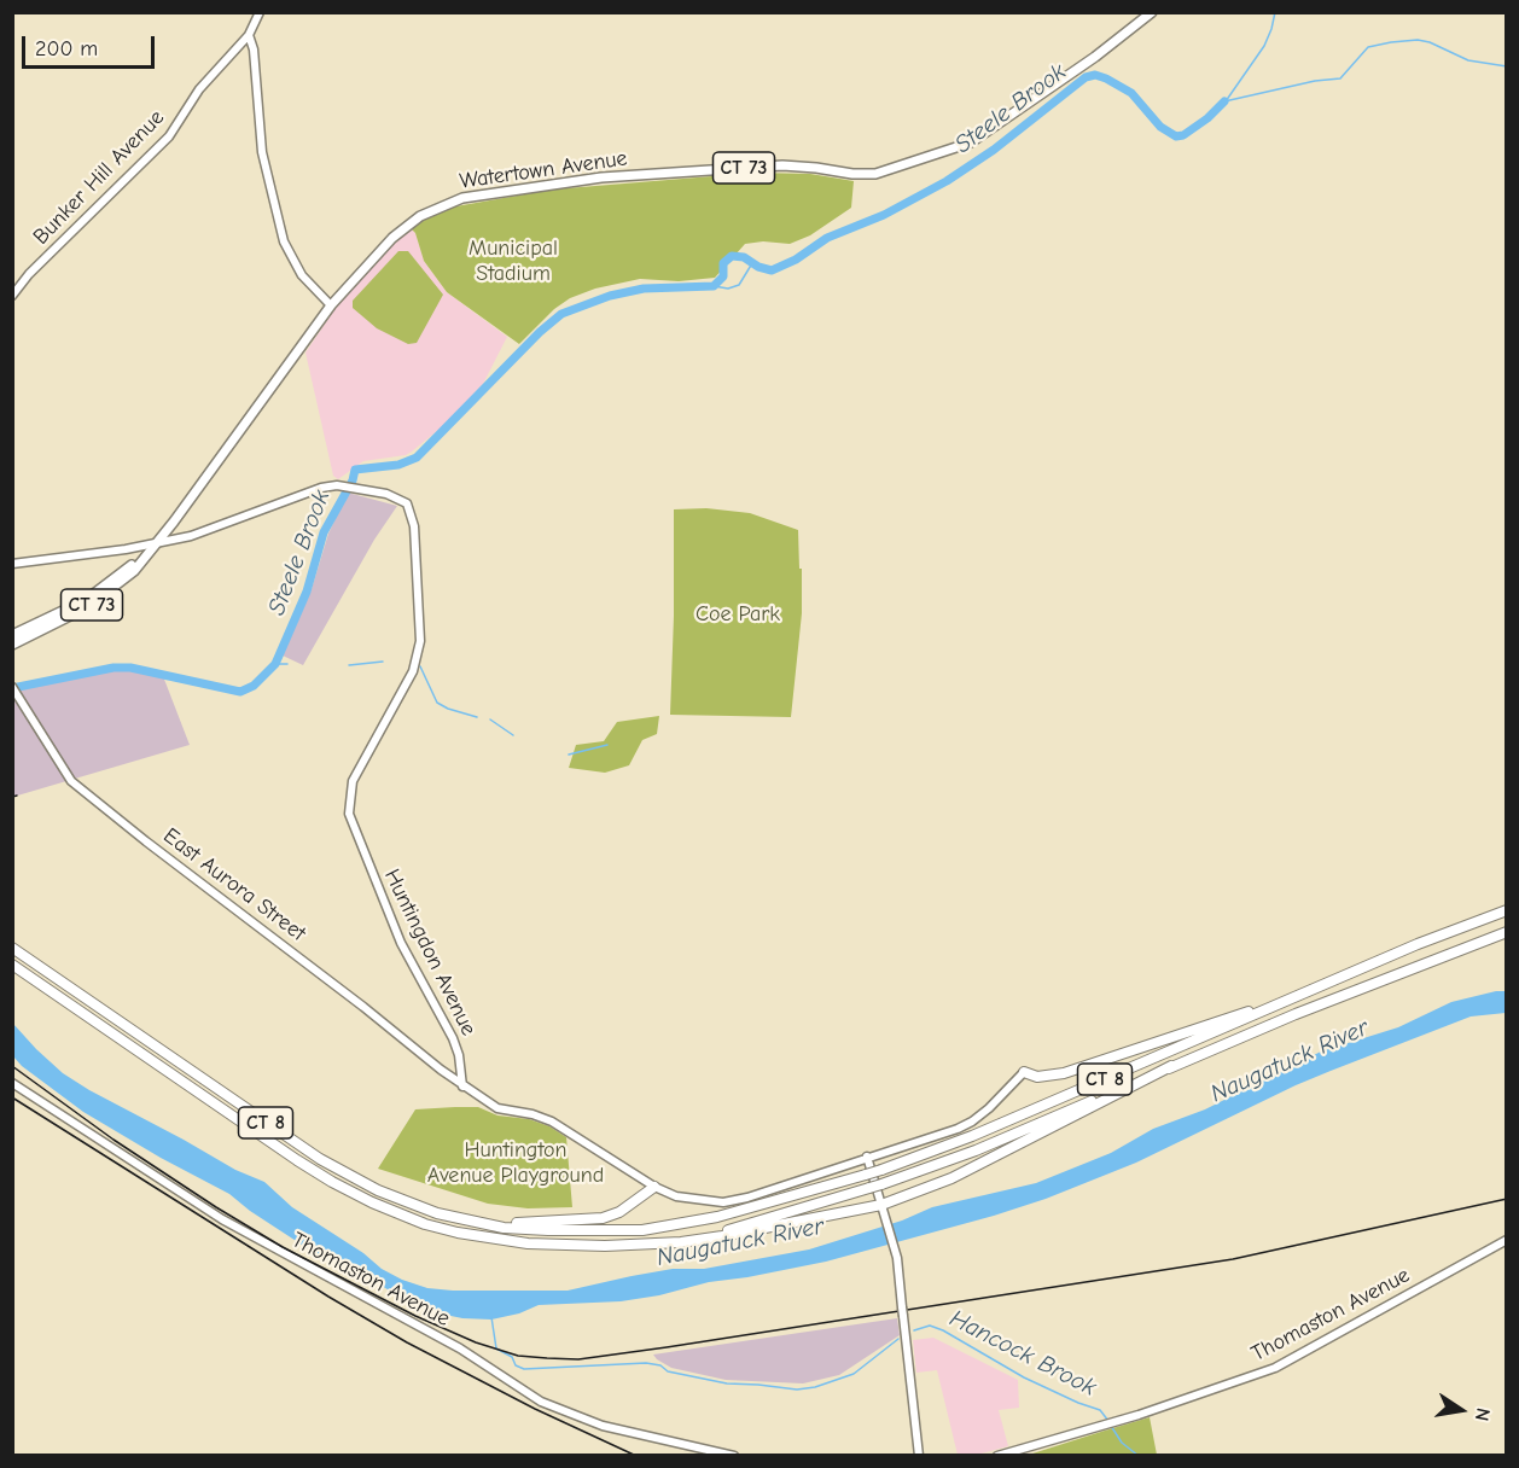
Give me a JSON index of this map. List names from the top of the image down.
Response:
{
  "streets": {
    "highway": ["CT 8"],
    "main road": [
      "CT 73",
      "Watertown Avenue",
      "Bunker Hill Avenue",
      "East Aurora Street",
      "Huntingdon Avenue",
      "Thomaston Avenue"
    ]
  },
  "crossings": [
    ["CT 73", "Watertown Avenue"],
    ["CT 73", "Huntingdon Avenue"],
    ["Watertown Avenue", "Huntingdon Avenue"],
    ["East Aurora Street", "Huntingdon Avenue"]
  ],
  "water": ["Steele Brook", "Naugatuck River", "Hancock Brook"],
  "parks": ["Municipal Stadium", "Coe Park", "Huntington Avenue Playground"],
  "scale_bar": "200 m",
  "north": "right"
}
